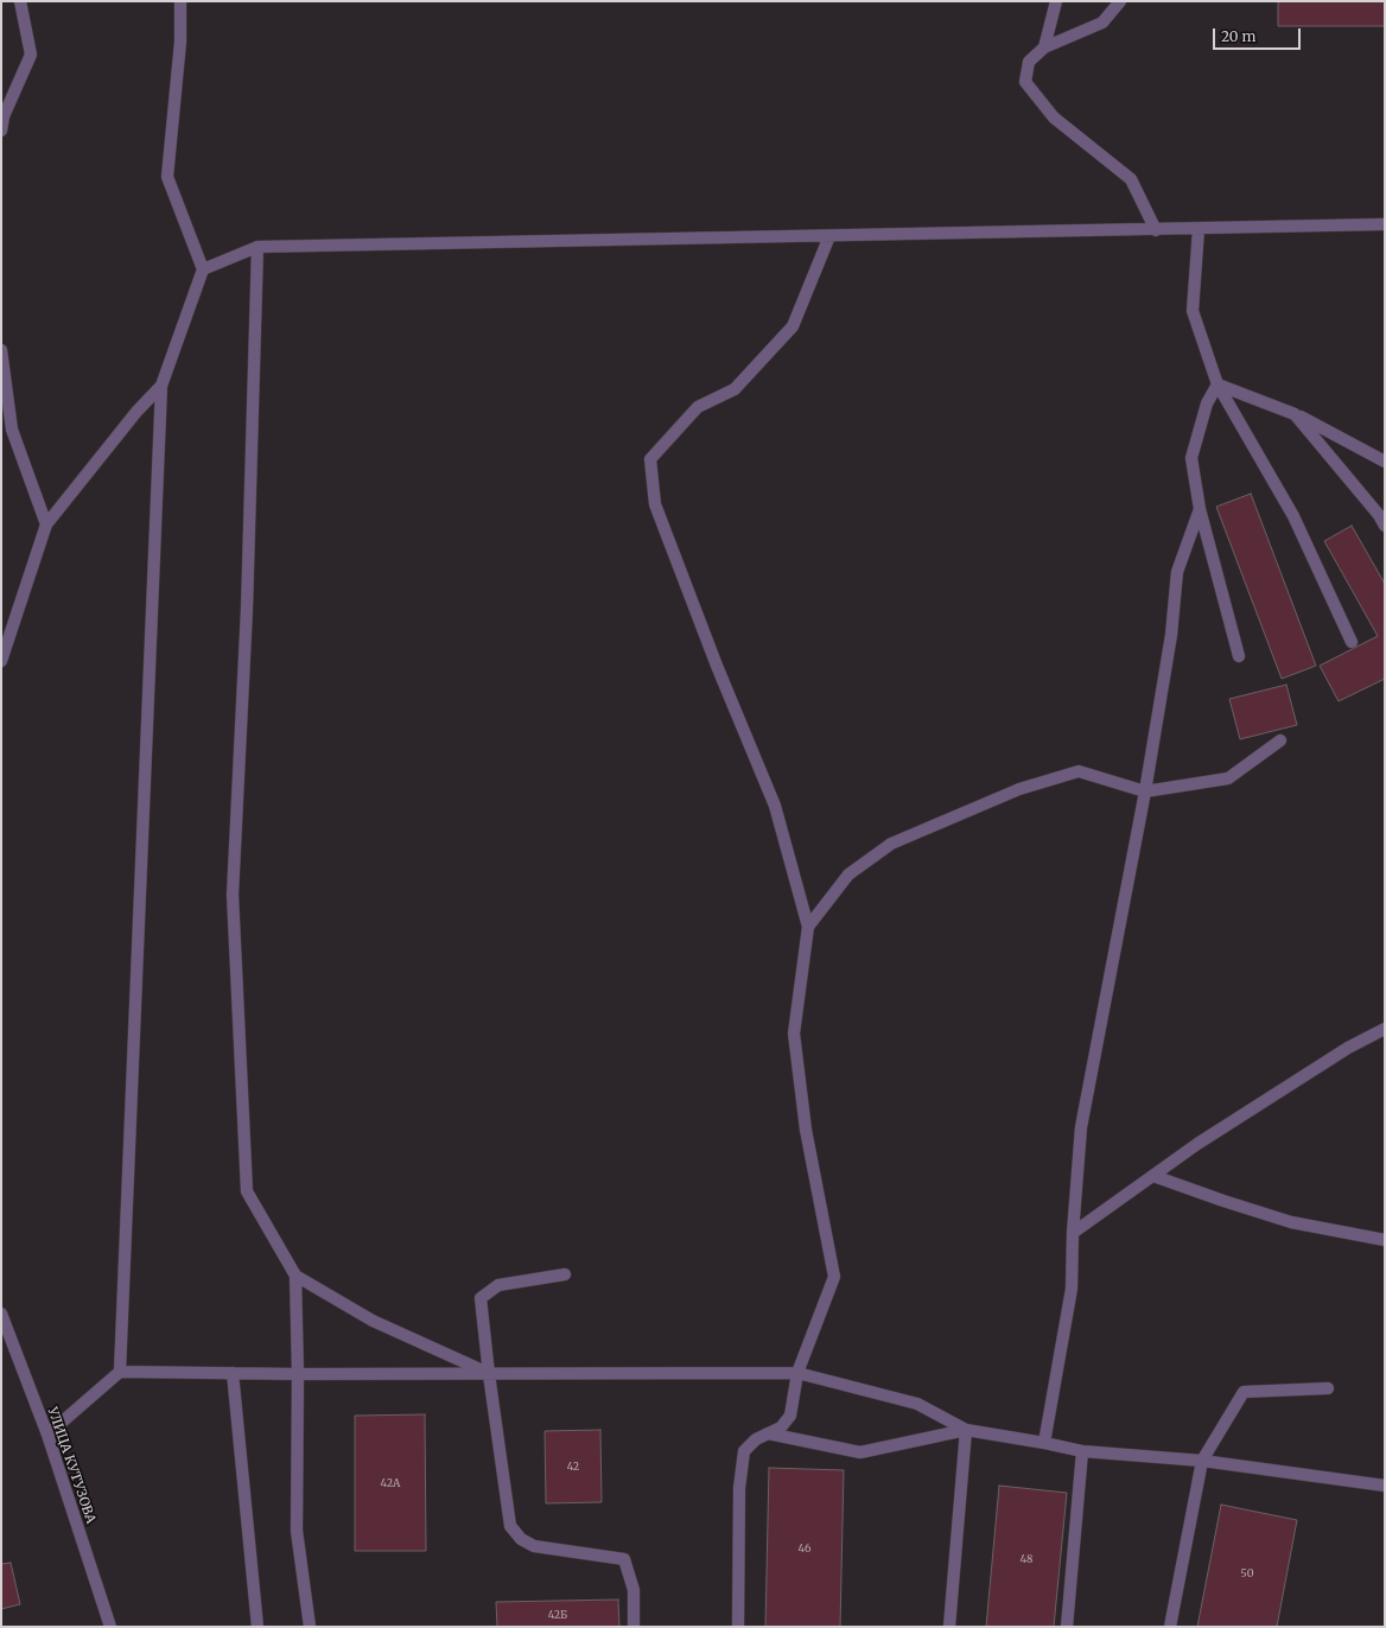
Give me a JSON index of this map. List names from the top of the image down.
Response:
{
  "streets": {
    "street": ["УЛИЦА КУТУЗОВА"]
  },
  "house_numbers": [
    "42",
    "42А",
    "46",
    "48",
    "50",
    "42Б"
  ],
  "scale_bar": "20 m"
}
